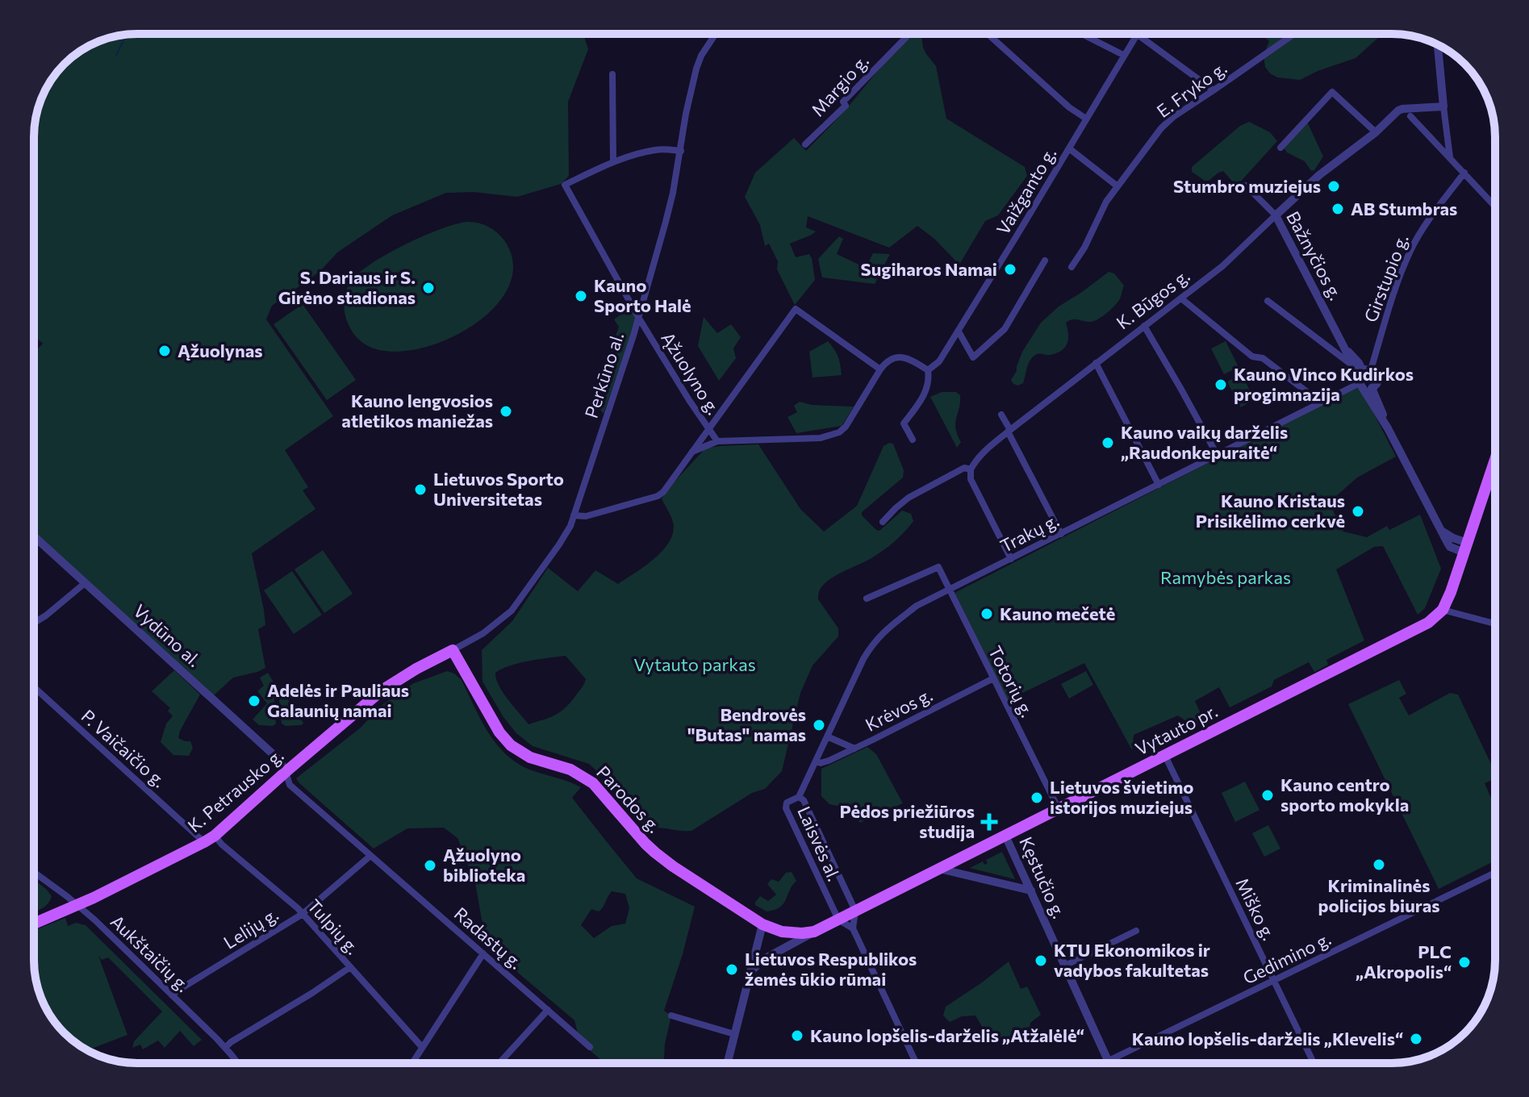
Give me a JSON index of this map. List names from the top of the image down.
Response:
{
  "streets": {
    "main road": ["Vytauto pr.", "K. Petrausko g.", "Parodos g."],
    "street": [
      "Margio g.",
      "E. Fryko g.",
      "Vaižganto g.",
      "Bažnyčios g.",
      "Girstupio g.",
      "K. Būgos g.",
      "Ąžuolyno g.",
      "Perkūno al.",
      "Trakų g.",
      "Vydūno al.",
      "Totorių g.",
      "Krėvos g.",
      "P. Vaičaičio g.",
      "Laisvės al.",
      "Kęstučio g.",
      "Miško g.",
      "Tulpių g.",
      "Lelijų g.",
      "Radastų g.",
      "Aukštaičių g.",
      "Gedimino g."
    ]
  },
  "crossings": [
    ["Bažnyčios g.", "Girstupio g."],
    ["Bažnyčios g.", "K. Būgos g."],
    ["Bažnyčios g.", "Trakų g."],
    ["Girstupio g.", "Trakų g."],
    ["Ąžuolyno g.", "Perkūno al."],
    ["Perkūno al.", "K. Petrausko g."],
    ["Perkūno al.", "Parodos g."],
    ["Trakų g.", "Totorių g."],
    ["Trakų g.", "Krėvos g."],
    ["Trakų g.", "Laisvės al."],
    ["Vydūno al.", "K. Petrausko g."],
    ["Vydūno al.", "Radastų g."],
    ["Totorių g.", "Krėvos g."],
    ["Totorių g.", "Vytauto pr."],
    ["Vytauto pr.", "Parodos g."],
    ["Vytauto pr.", "Laisvės al."],
    ["Vytauto pr.", "Kęstučio g."],
    ["Vytauto pr.", "Miško g."],
    ["P. Vaičaičio g.", "K. Petrausko g."],
    ["P. Vaičaičio g.", "Tulpių g."],
    ["K. Petrausko g.", "Parodos g."],
    ["K. Petrausko g.", "Tulpių g."],
    ["K. Petrausko g.", "Radastų g."],
    ["K. Petrausko g.", "Aukštaičių g."],
    ["Kęstučio g.", "Gedimino g."],
    ["Miško g.", "Gedimino g."],
    ["Tulpių g.", "Lelijų g."],
    ["Lelijų g.", "Radastų g."],
    ["Lelijų g.", "Aukštaičių g."]
  ],
  "parks": ["Ramybės parkas", "Vytauto parkas"],
  "places": {
    "other": [
      "Stumbro muziejus",
      "AB Stumbras",
      "Sugiharos Namai",
      "S. Dariaus ir S. Girėno stadionas",
      "Kauno Sporto Halė",
      "Ąžuolynas",
      "Kauno Vinco Kudirkos progimnazija",
      "Kauno lengvosios atletikos maniežas",
      "Kauno vaikų darželis „Raudonkepuraitė“",
      "Lietuvos Sporto Universitetas",
      "Kauno Kristaus Prisikėlimo cerkvė",
      "Kauno mečetė",
      "Adelės ir Pauliaus Galaunių namai",
      "Bendrovės \"Butas\" namas",
      "Kauno centro sporto mokykla",
      "Lietuvos švietimo istorijos muziejus",
      "Kriminalinės policijos biuras",
      "Ąžuolyno biblioteka",
      "KTU Ekonomikos ir vadybos fakultetas",
      "PLC „Akropolis“",
      "Lietuvos Respublikos žemės ūkio rūmai",
      "Kauno lopšelis-darželis „Atžalėlė“",
      "Kauno lopšelis-darželis „Klevelis“"
    ],
    "health": ["Pėdos priežiūros studija"]
  }
}
